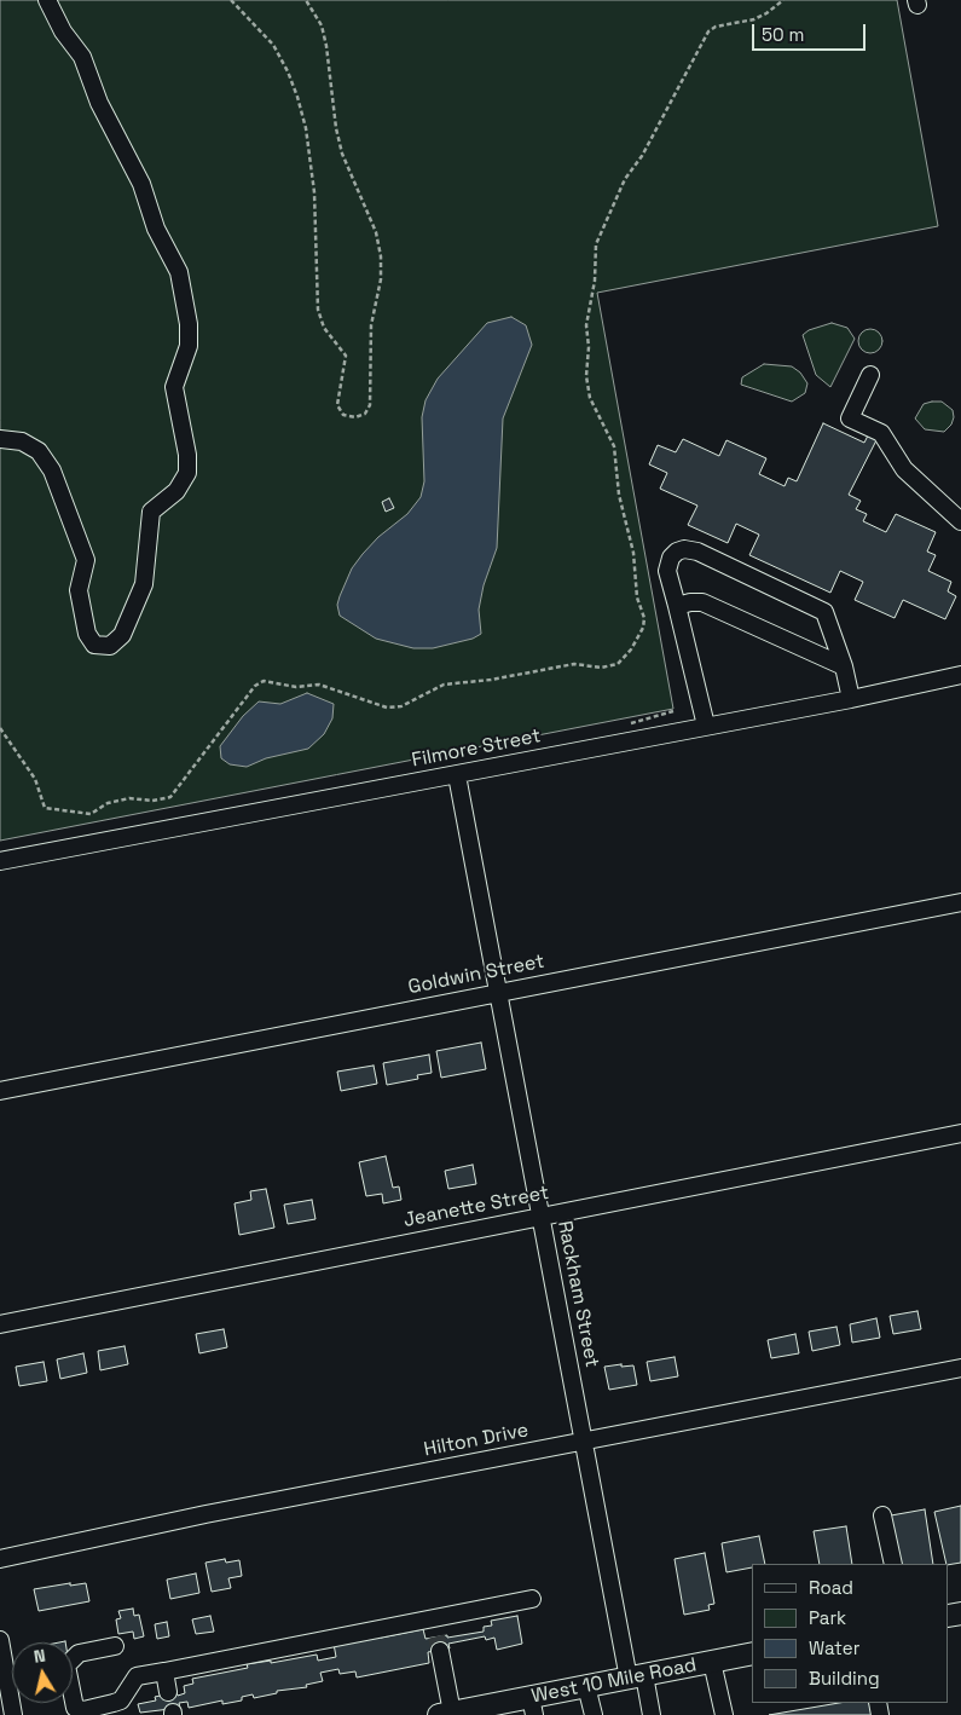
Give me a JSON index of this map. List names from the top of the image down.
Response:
{
  "streets": {
    "main road": ["West 10 Mile Road"],
    "street": [
      "Filmore Street",
      "Goldwin Street",
      "Jeanette Street",
      "Rackham Street",
      "Hilton Drive"
    ]
  },
  "crossings": [
    ["Filmore Street", "Rackham Street"],
    ["Goldwin Street", "Rackham Street"],
    ["Jeanette Street", "Rackham Street"],
    ["Rackham Street", "Hilton Drive"],
    ["Rackham Street", "West 10 Mile Road"]
  ],
  "legend": [
    "Road",
    "Park",
    "Water",
    "Building"
  ],
  "scale_bar": "50 m",
  "north": "top"
}
